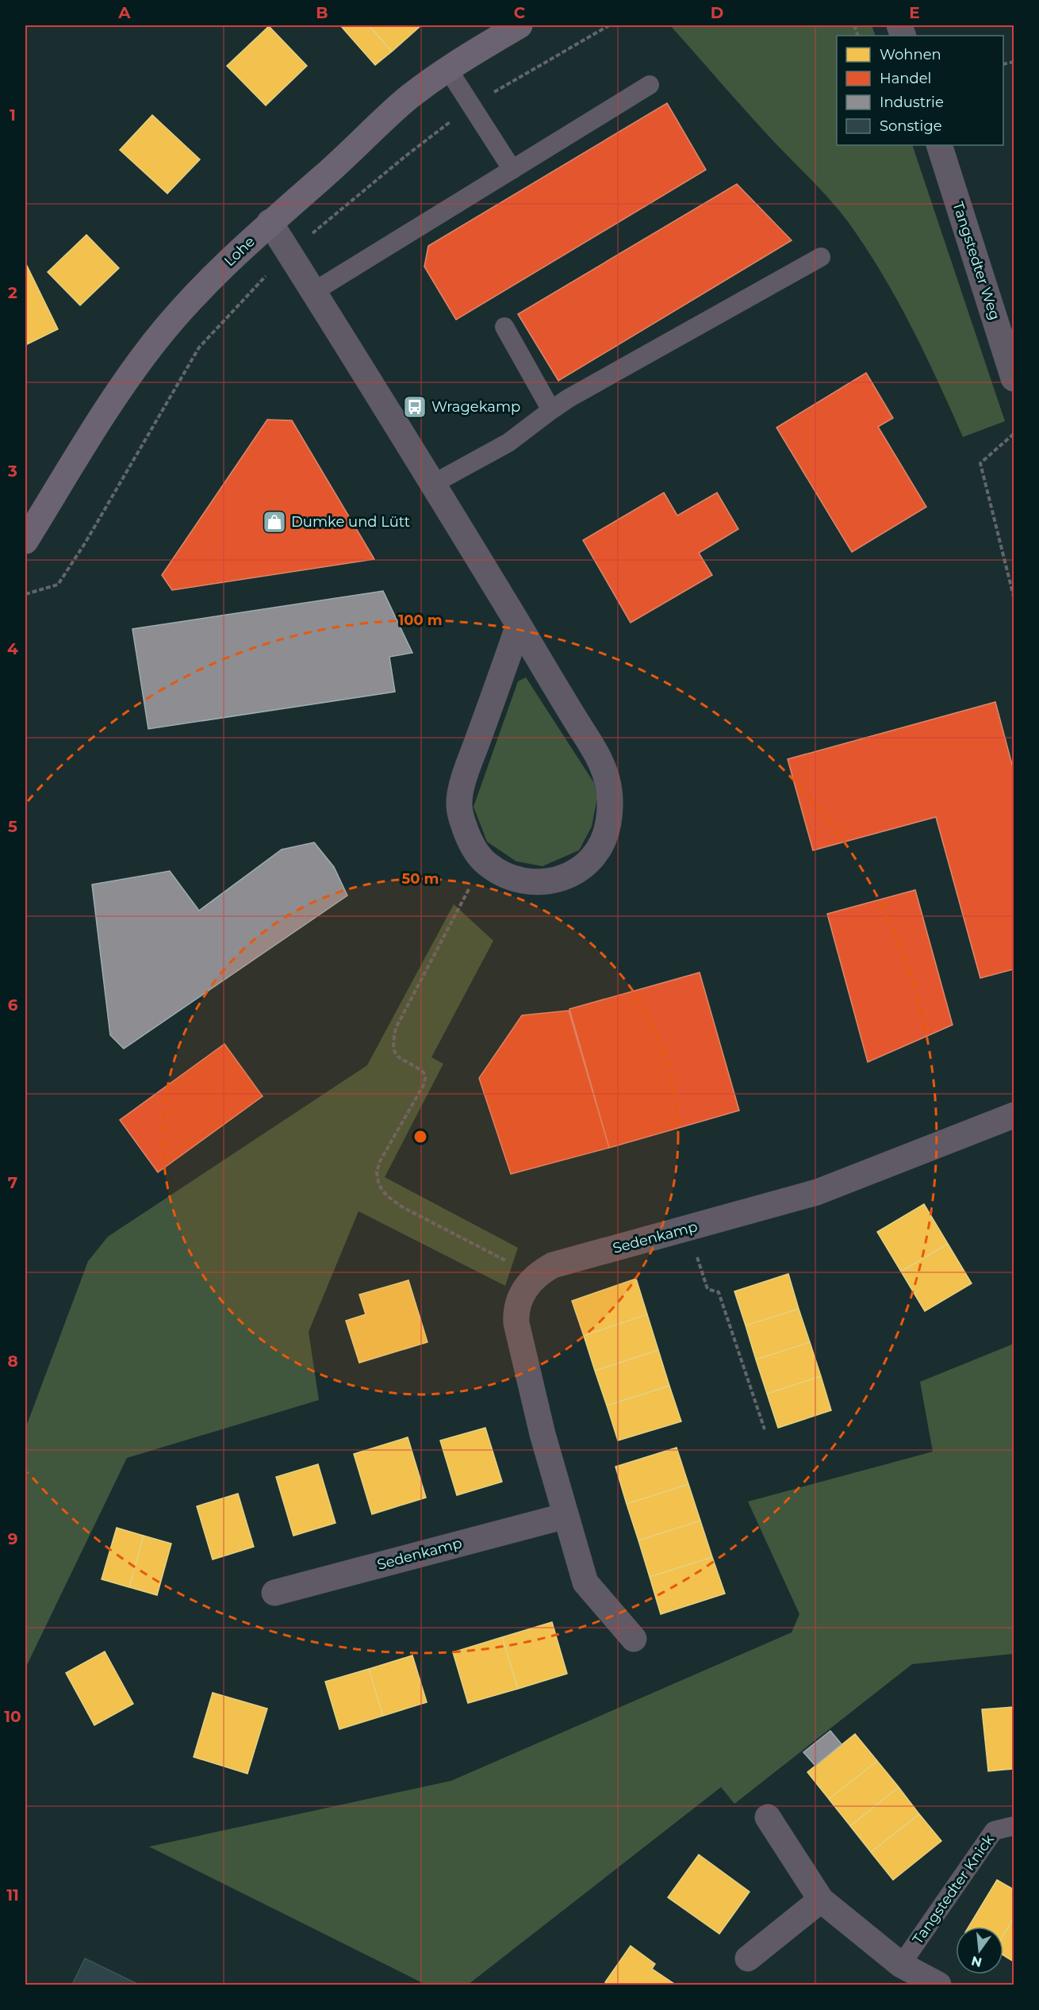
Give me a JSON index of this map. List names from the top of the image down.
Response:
{
  "streets": {
    "main road": ["Lohe"],
    "street": ["Tangstedter Weg", "Sedenkamp"],
    "lane": ["Tangstedter Knick"]
  },
  "places": {
    "bus stop": ["Wragekamp"],
    "shop": ["Dumke und Lütt"]
  },
  "legend": [
    "Wohnen",
    "Handel",
    "Industrie",
    "Sonstige"
  ],
  "north": "bottom",
  "grid": {
    "columns": [
      "A",
      "B",
      "C",
      "D",
      "E"
    ],
    "rows": [
      "1",
      "2",
      "3",
      "4",
      "5",
      "6",
      "7",
      "8",
      "9",
      "10",
      "11"
    ]
  },
  "rings": ["100 m", "50 m"]
}
